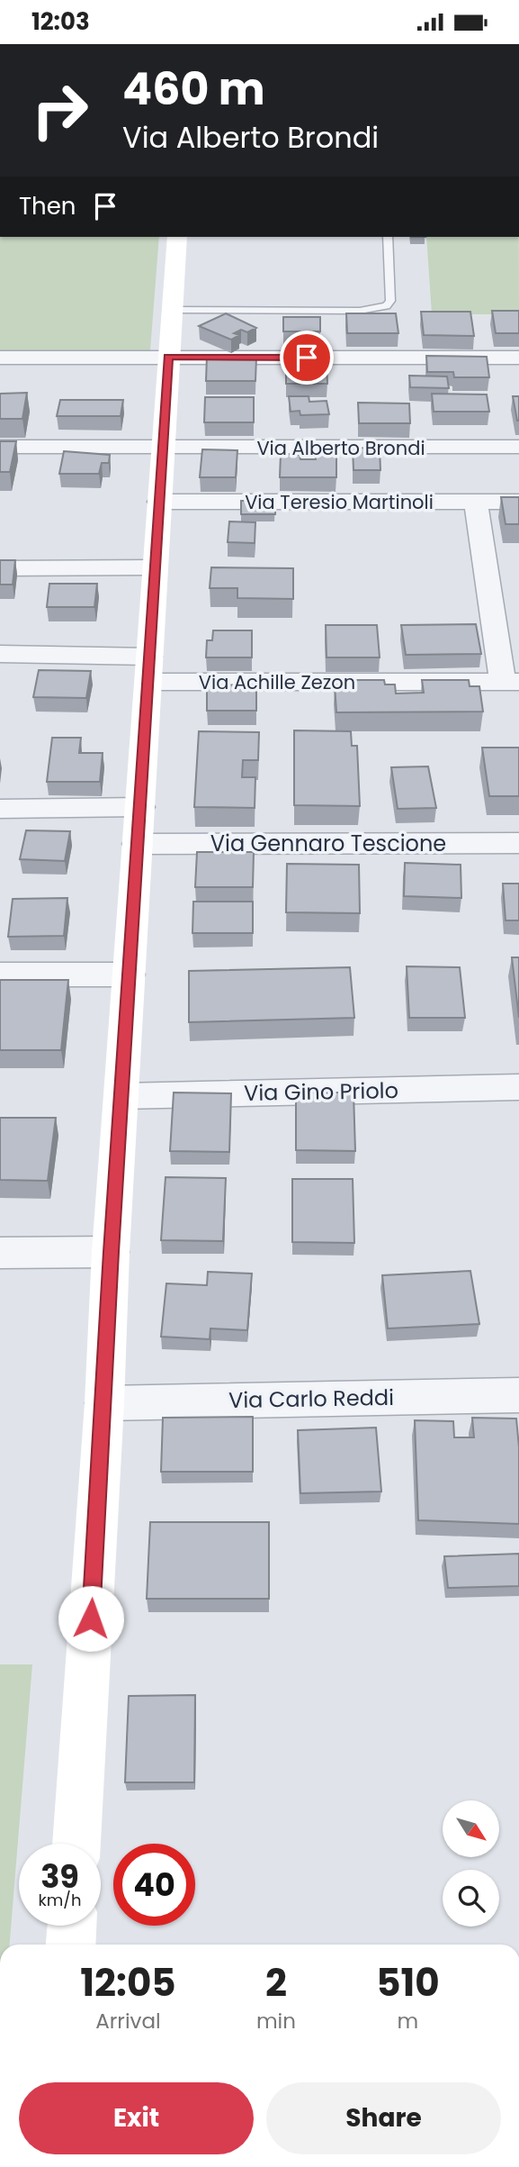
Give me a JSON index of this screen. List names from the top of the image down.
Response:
{
  "streets": {
    "street": [
      "Via Alberto Brondi",
      "Via Teresio Martinoli",
      "Via Achille Zezon",
      "Via Gennaro Tescione",
      "Via Gino Priolo",
      "Via Carlo Reddi"
    ]
  },
  "north": "bottom right",
  "page": {
    "status": "12:03",
    "turn": ["460 m", "Via Alberto Brondi"],
    "then": "Then",
    "speed": "39 km/h",
    "limit": "40",
    "eta": [
      "12:05",
      "Arrival",
      "2",
      "min",
      "510",
      "m"
    ],
    "buttons": ["Exit", "Share"]
  }
}
